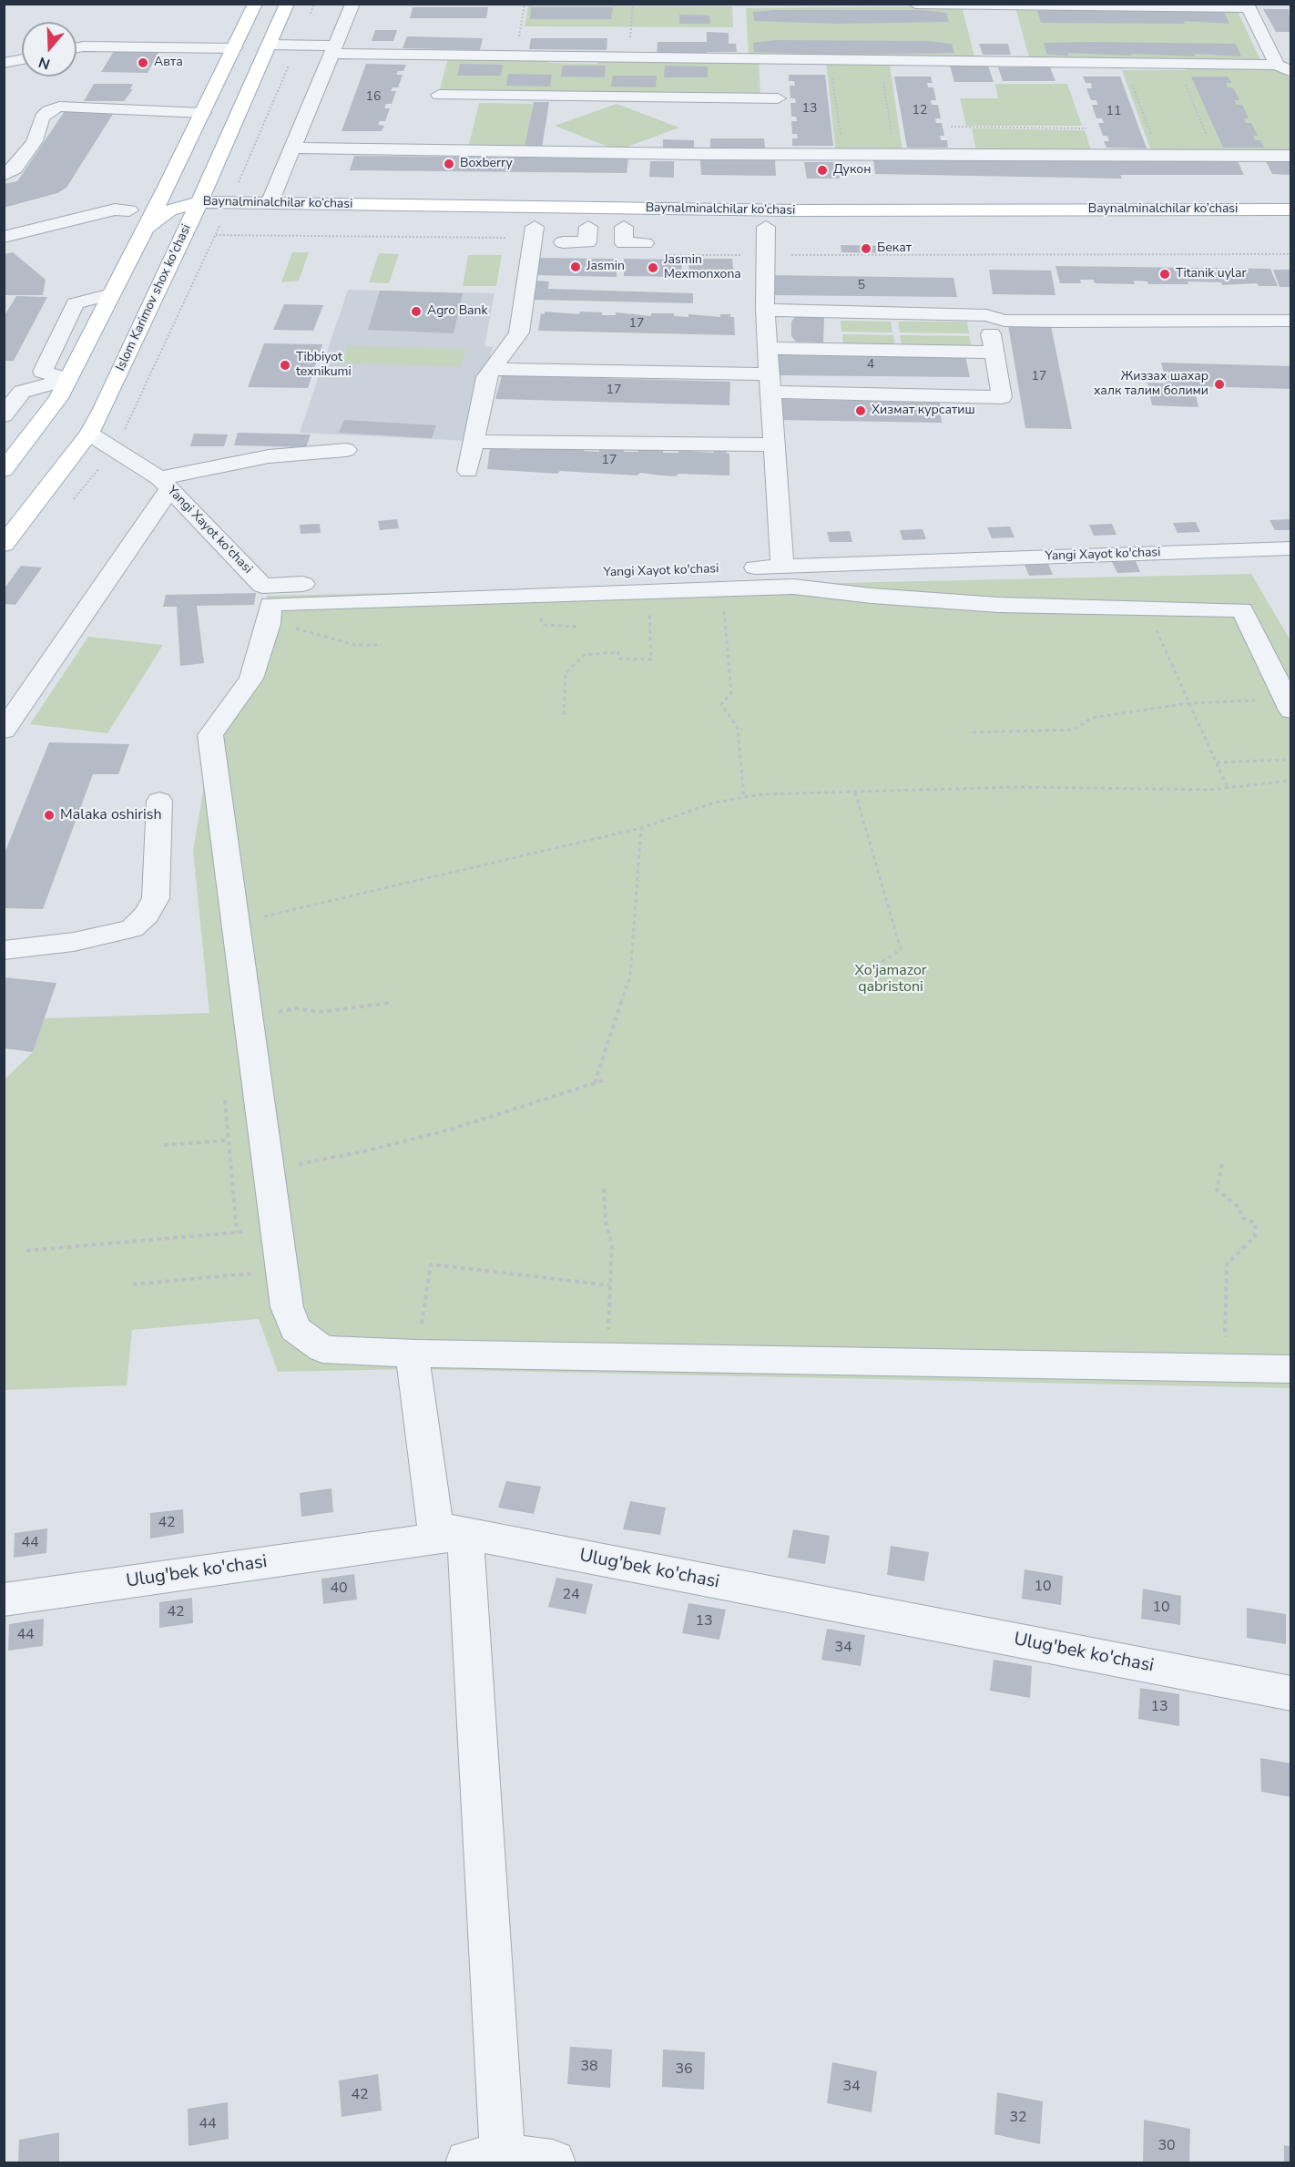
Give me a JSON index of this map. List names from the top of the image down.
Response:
{
  "streets": {
    "main road": ["Baynalminalchilar ko’chasi", "Islom Karimov shox ko'chasi"],
    "street": ["Yangi Xayot ko'chasi", "Ulug'bek ko'chasi"]
  },
  "crossings": [
    ["Baynalminalchilar ko’chasi", "Islom Karimov shox ko'chasi"],
    ["Islom Karimov shox ko'chasi", "Yangi Xayot ko'chasi"]
  ],
  "parks": ["Xo'jamazor qabristoni"],
  "places": [
    "Авта",
    "Boxberry",
    "Дукон",
    "Бекат",
    "Jasmin",
    "Jasmin Mexmonxona",
    "Titanik uylar",
    "Agro Bank",
    "Tibbiyot texnikumi",
    "Жиззах шахар халк талим болими",
    "Хизмат курсатиш",
    "Malaka oshirish"
  ],
  "house_numbers": [
    "16",
    "13",
    "12",
    "11",
    "5",
    "17",
    "4",
    "17",
    "17",
    "17",
    "42",
    "44",
    "10",
    "40",
    "24",
    "10",
    "42",
    "13",
    "44",
    "34",
    "13",
    "38",
    "36",
    "34",
    "42",
    "32",
    "44",
    "30"
  ],
  "north": "bottom"
}
